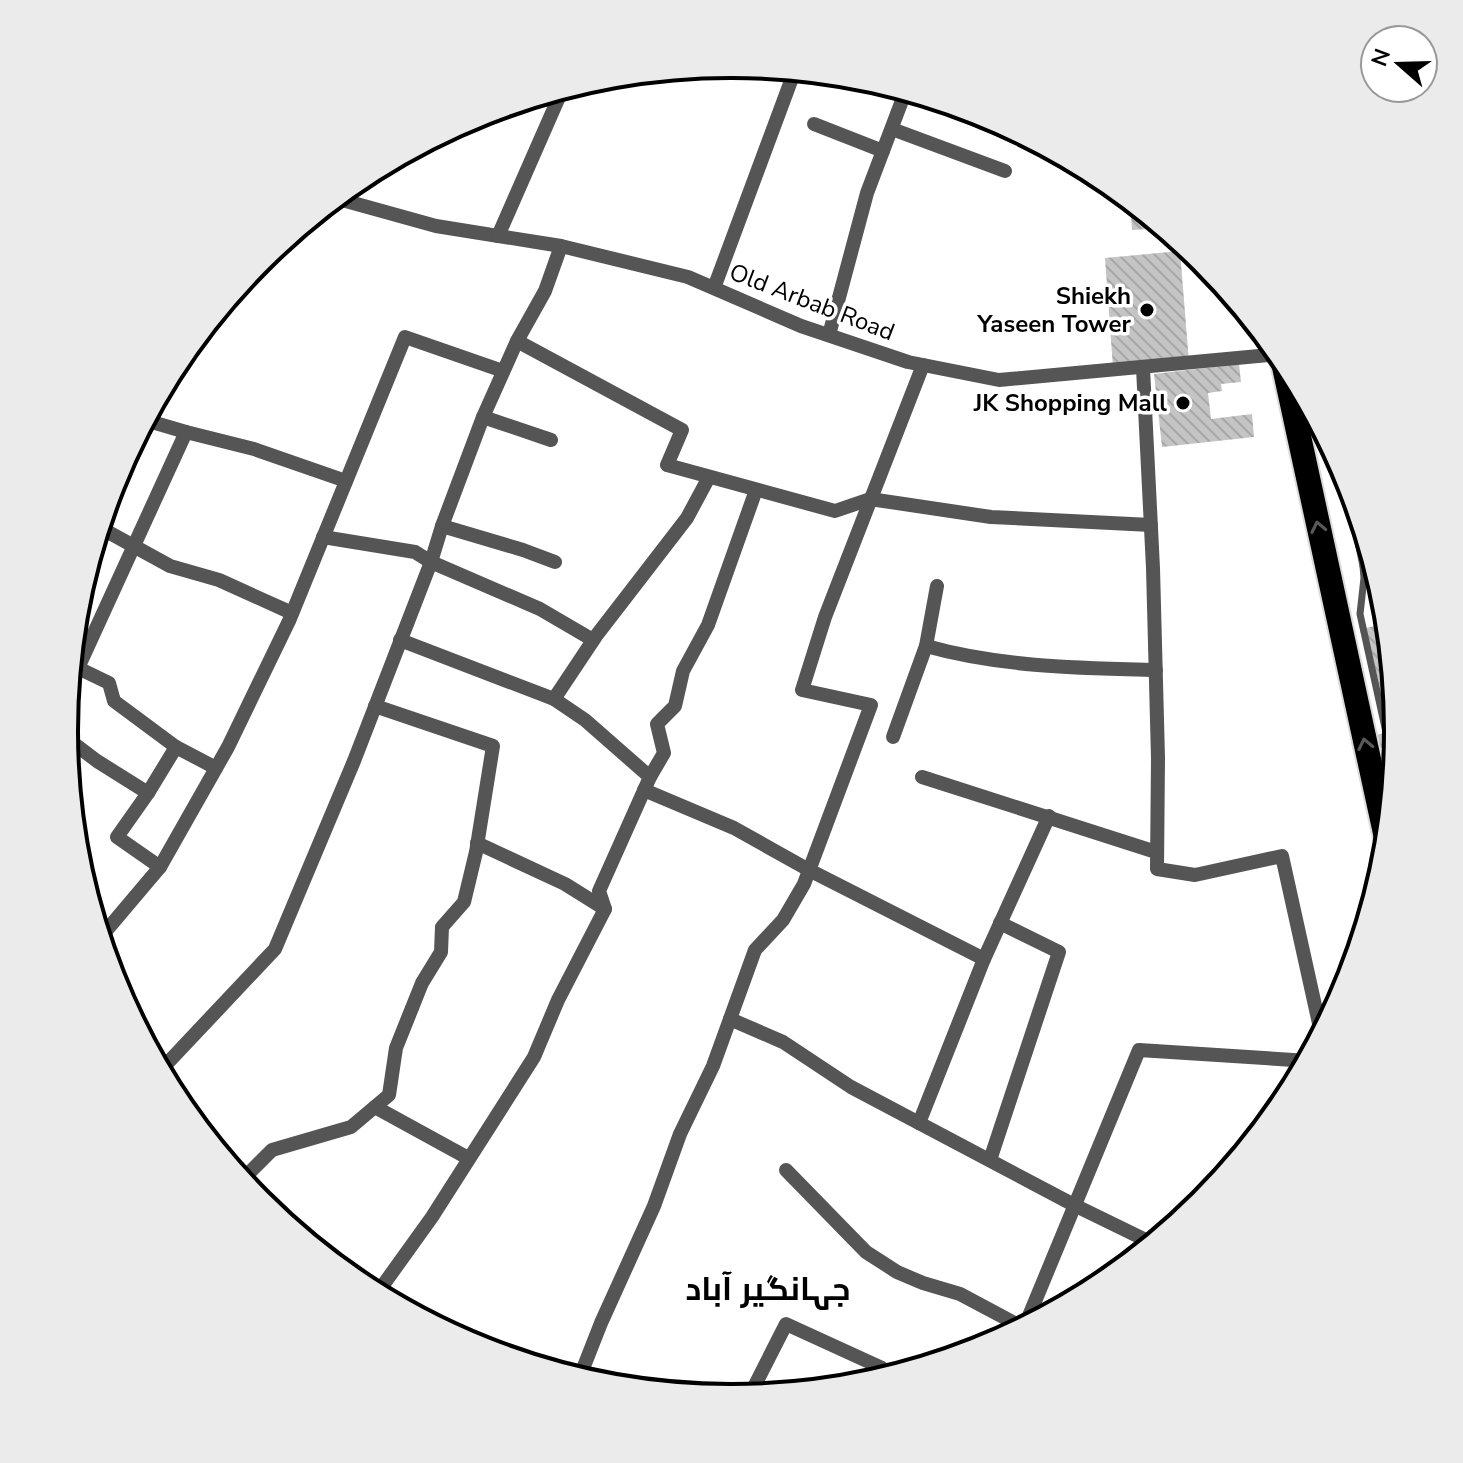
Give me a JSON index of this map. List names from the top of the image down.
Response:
{
  "streets": {
    "street": ["Old Arbab Road"]
  },
  "districts": ["جہانگیر آباد"],
  "places": ["Shiekh Yaseen Tower", "JK Shopping Mall"],
  "north": "left"
}
